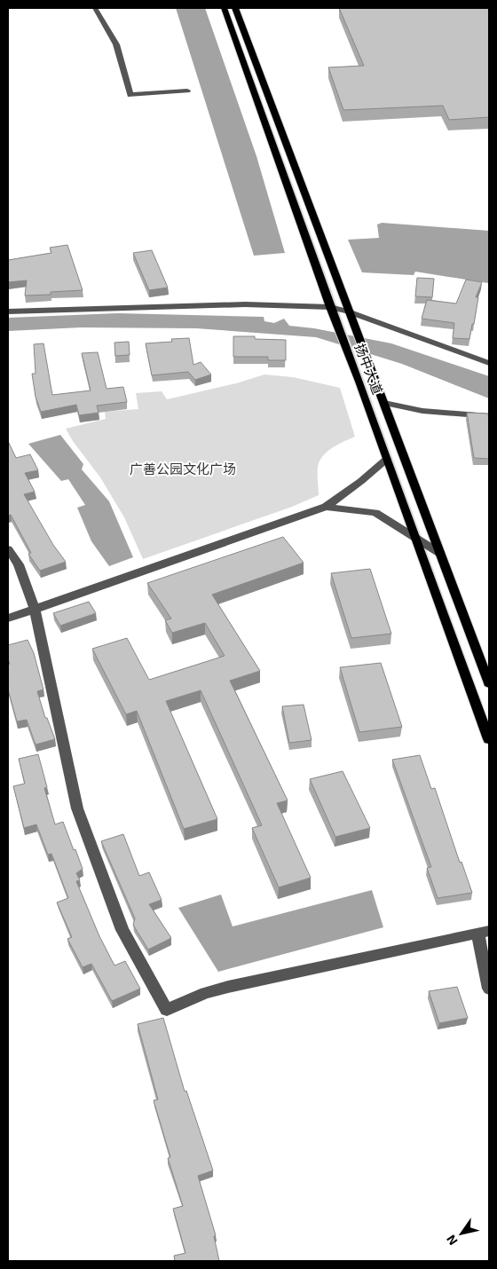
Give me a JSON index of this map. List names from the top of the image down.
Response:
{
  "streets": {
    "main road": ["扬中大道"]
  },
  "parks": ["广善公园文化广场"],
  "north": "bottom left"
}
